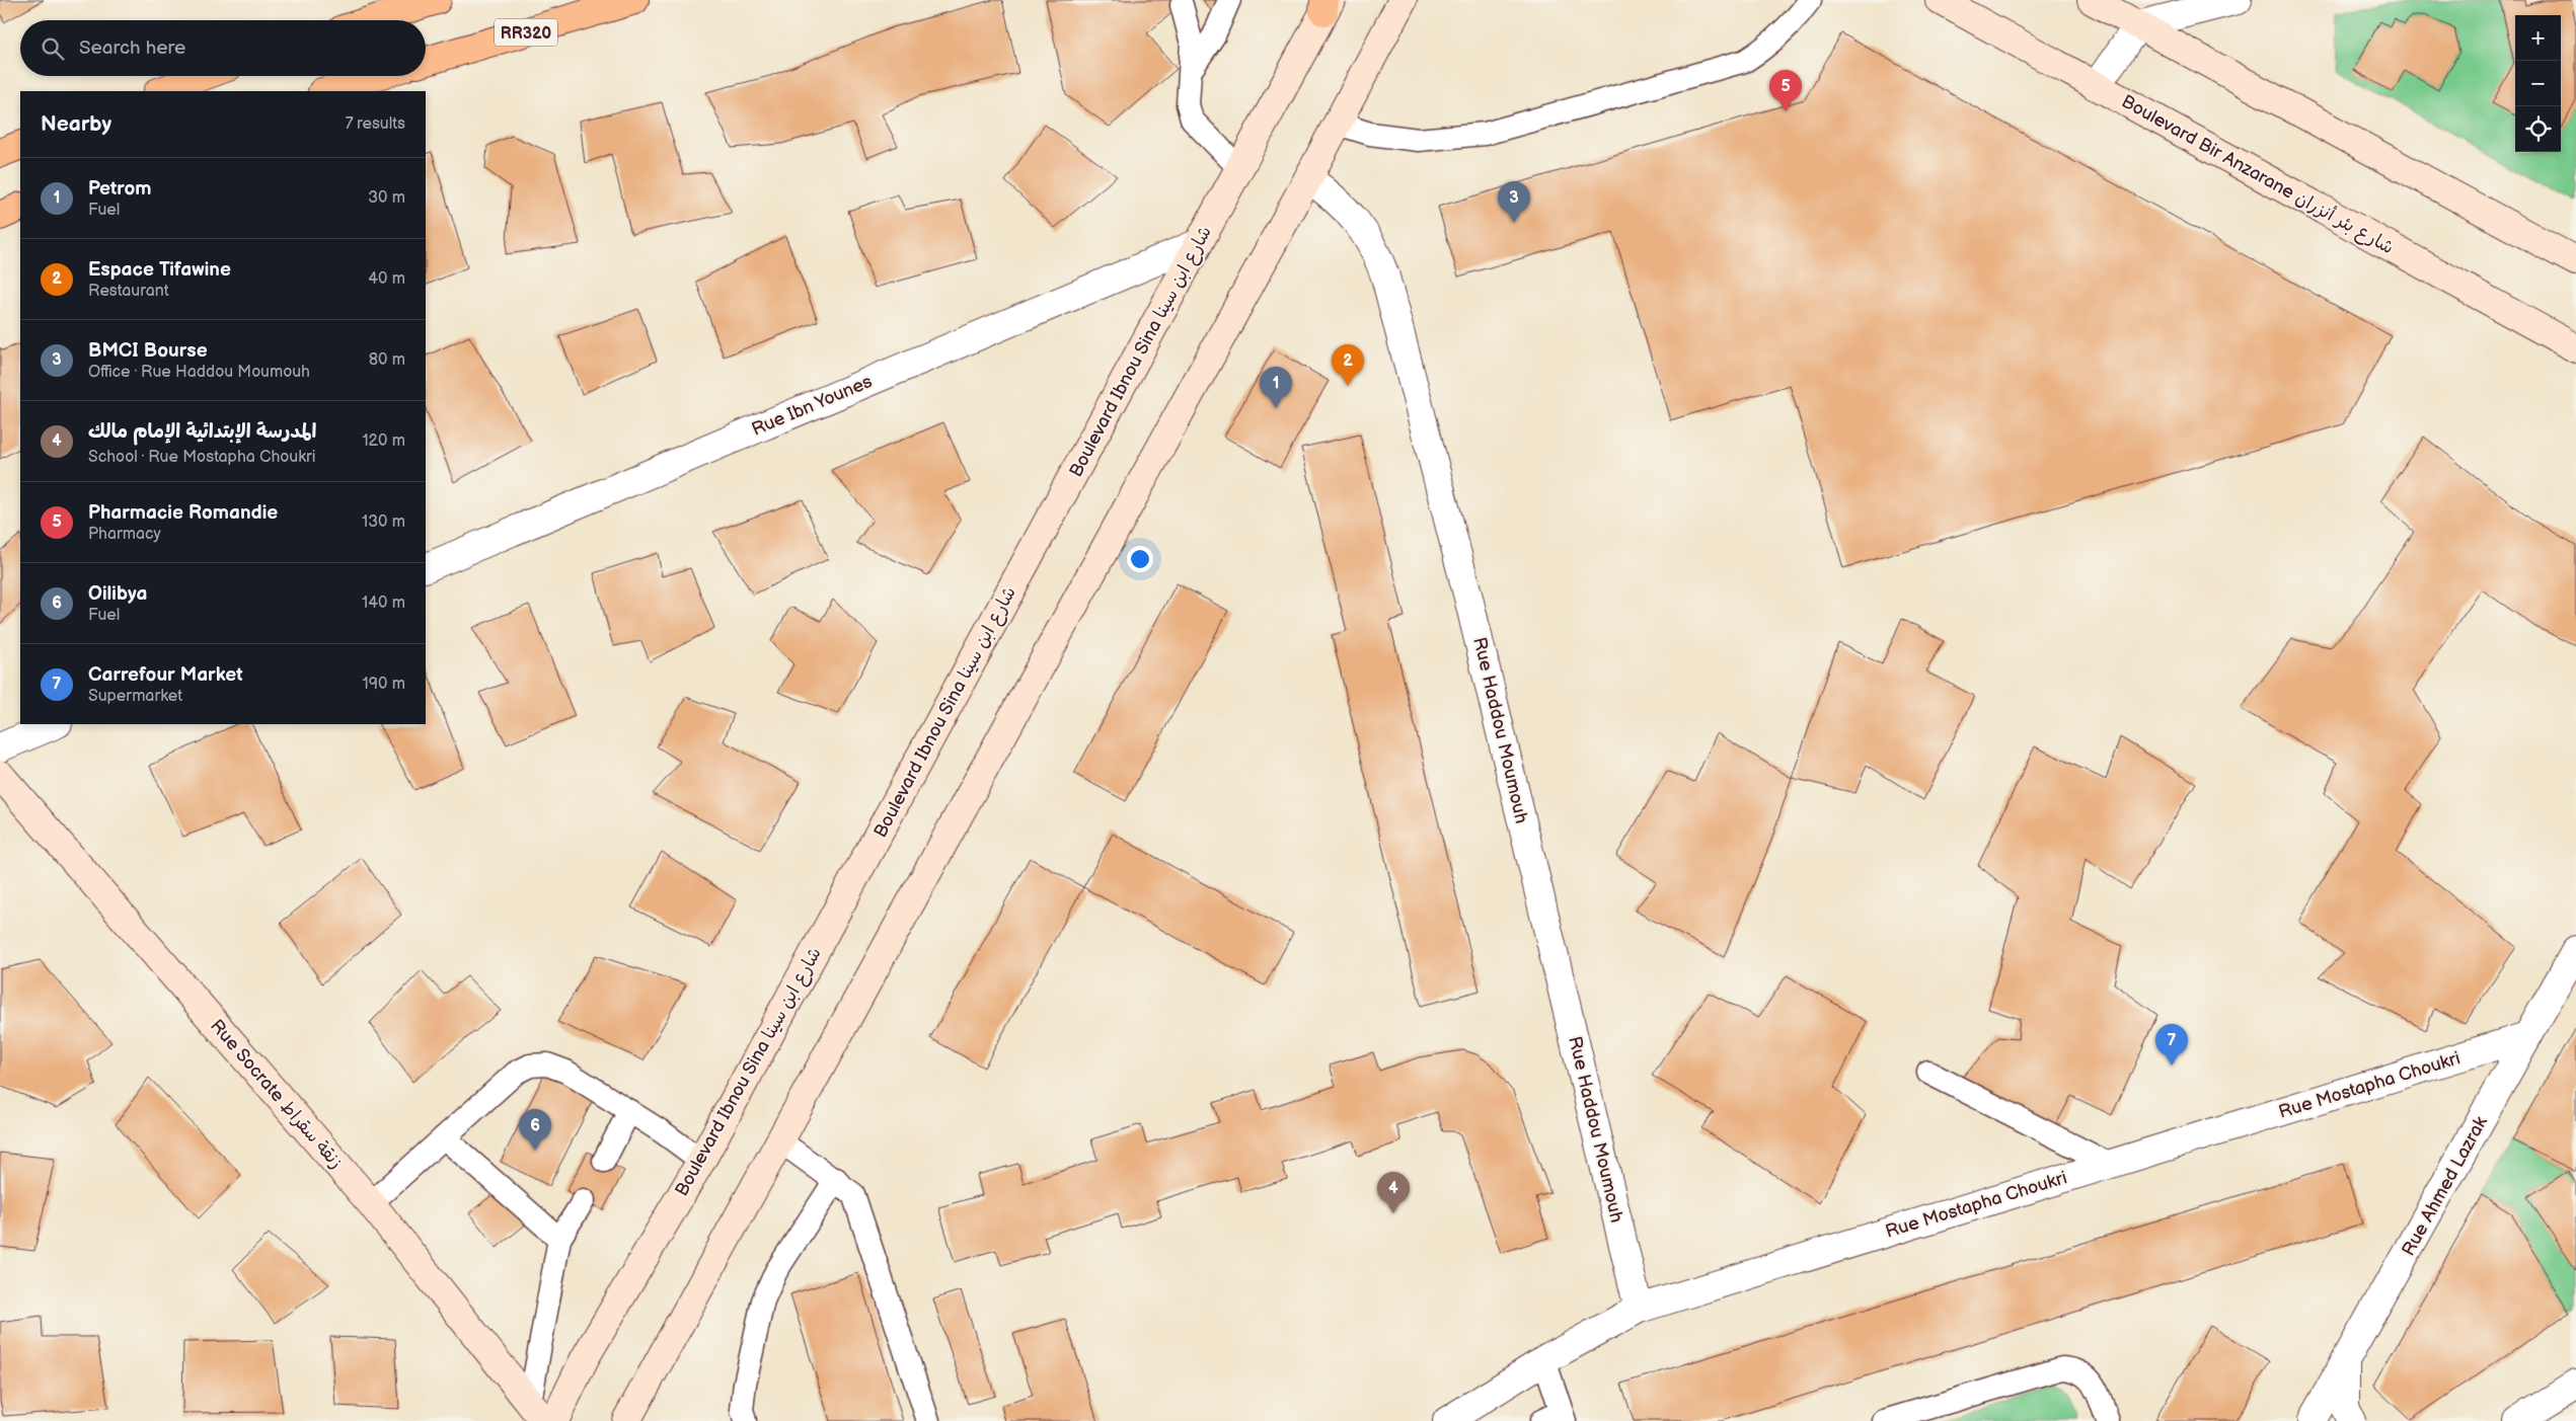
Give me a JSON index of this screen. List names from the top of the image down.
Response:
{
  "streets": {
    "main road": [
      "RR320",
      "Boulevard Bir Anzarane شارع بئر أنزران",
      "Boulevard Ibnou Sina شارع ابن سينا",
      "Rue Socrate زنقة سقراط"
    ],
    "street": [
      "Rue Ibn Younes",
      "Rue Haddou Moumouh",
      "Rue Mostapha Choukri",
      "Rue Ahmed Lazrak"
    ]
  },
  "crossings": [
    ["Boulevard Ibnou Sina شارع ابن سينا", "Rue Ibn Younes"],
    ["Rue Haddou Moumouh", "Rue Mostapha Choukri"],
    ["Rue Mostapha Choukri", "Rue Ahmed Lazrak"]
  ],
  "page": {
    "map_buttons": ["+", "−"],
    "search": "Search here",
    "pins": [
      "5",
      "3",
      "2",
      "1",
      "7",
      "6",
      "4"
    ],
    "heading": ["Nearby", "7 results"],
    "list": [
      {
        "mark": "1",
        "name": "Petrom",
        "note": "Fuel",
        "value": "30 m"
      },
      {
        "mark": "2",
        "name": "Espace Tifawine",
        "note": "Restaurant",
        "value": "40 m"
      },
      {
        "mark": "3",
        "name": "BMCI Bourse",
        "note": "Office · Rue Haddou Moumouh",
        "value": "80 m"
      },
      {
        "mark": "4",
        "name": "المدرسة الإبتدائية الإمام مالك",
        "note": "School · Rue Mostapha Choukri",
        "value": "120 m"
      },
      {
        "mark": "5",
        "name": "Pharmacie Romandie",
        "note": "Pharmacy",
        "value": "130 m"
      },
      {
        "mark": "6",
        "name": "Oilibya",
        "note": "Fuel",
        "value": "140 m"
      },
      {
        "mark": "7",
        "name": "Carrefour Market",
        "note": "Supermarket",
        "value": "190 m"
      }
    ]
  }
}
